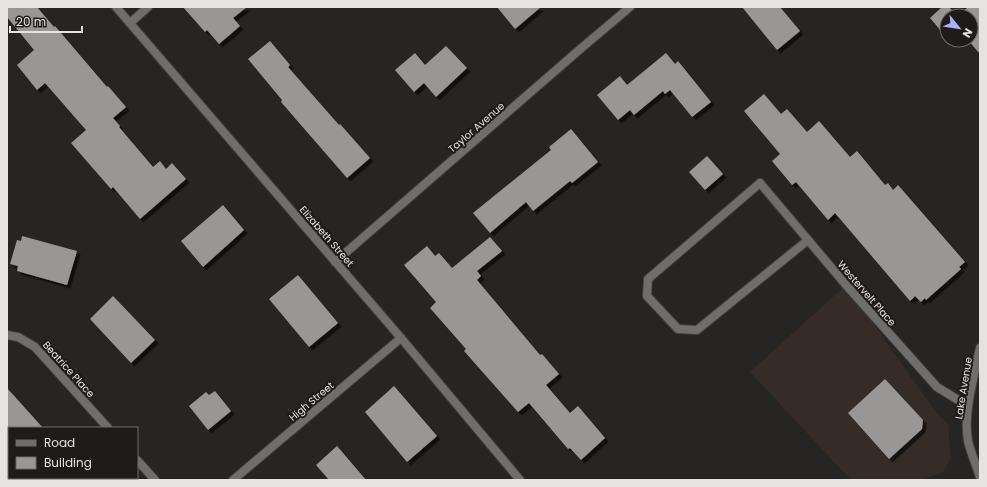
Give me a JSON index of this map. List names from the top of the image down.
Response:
{
  "streets": {
    "street": [
      "Taylor Avenue",
      "Elizabeth Street",
      "Westervelt Place",
      "Beatrice Place",
      "Lake Avenue",
      "High Street"
    ]
  },
  "crossings": [
    ["Taylor Avenue", "Elizabeth Street"],
    ["Elizabeth Street", "High Street"],
    ["Westervelt Place", "Lake Avenue"]
  ],
  "legend": ["Road", "Building"],
  "scale_bar": "20 m",
  "north": "bottom right"
}
